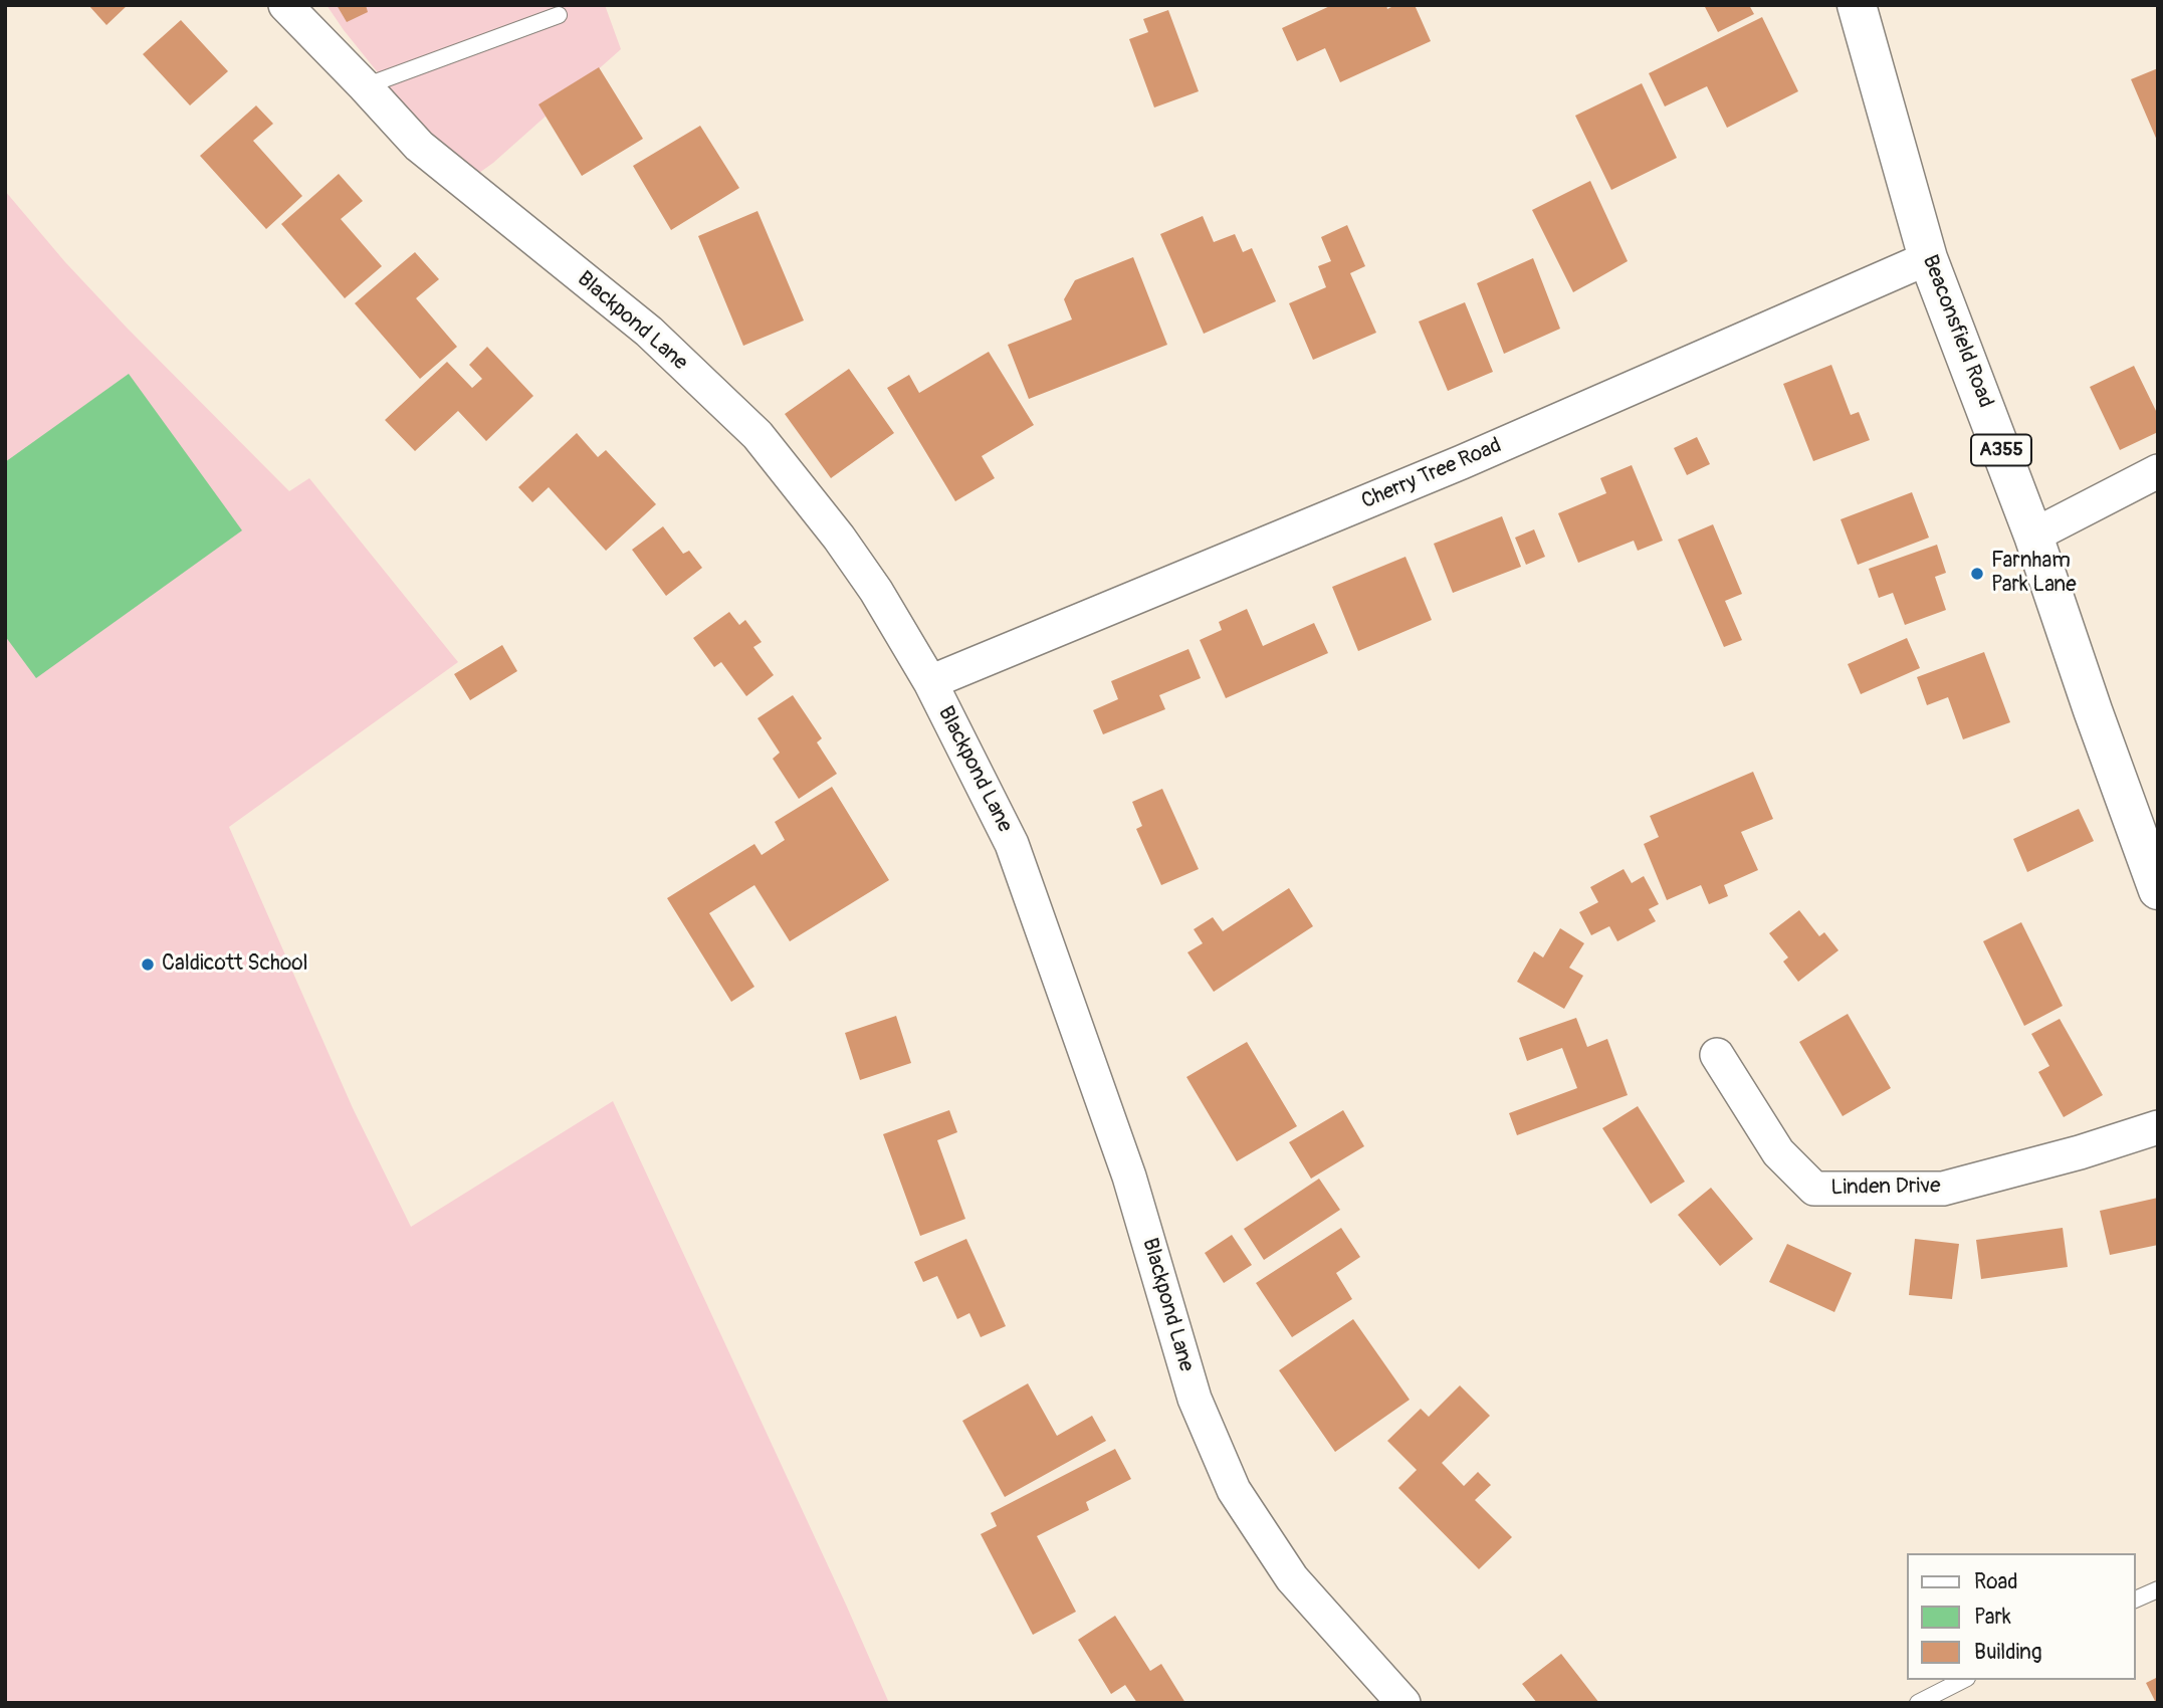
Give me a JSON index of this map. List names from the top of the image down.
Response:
{
  "streets": {
    "main road": ["Beaconsfield Road", "A355"],
    "street": ["Blackpond Lane", "Cherry Tree Road", "Linden Drive"]
  },
  "crossings": [
    ["Blackpond Lane", "Cherry Tree Road"],
    ["Beaconsfield Road", "Cherry Tree Road"]
  ],
  "places": ["Farnham Park Lane", "Caldicott School"],
  "legend": ["Road", "Park", "Building"]
}
